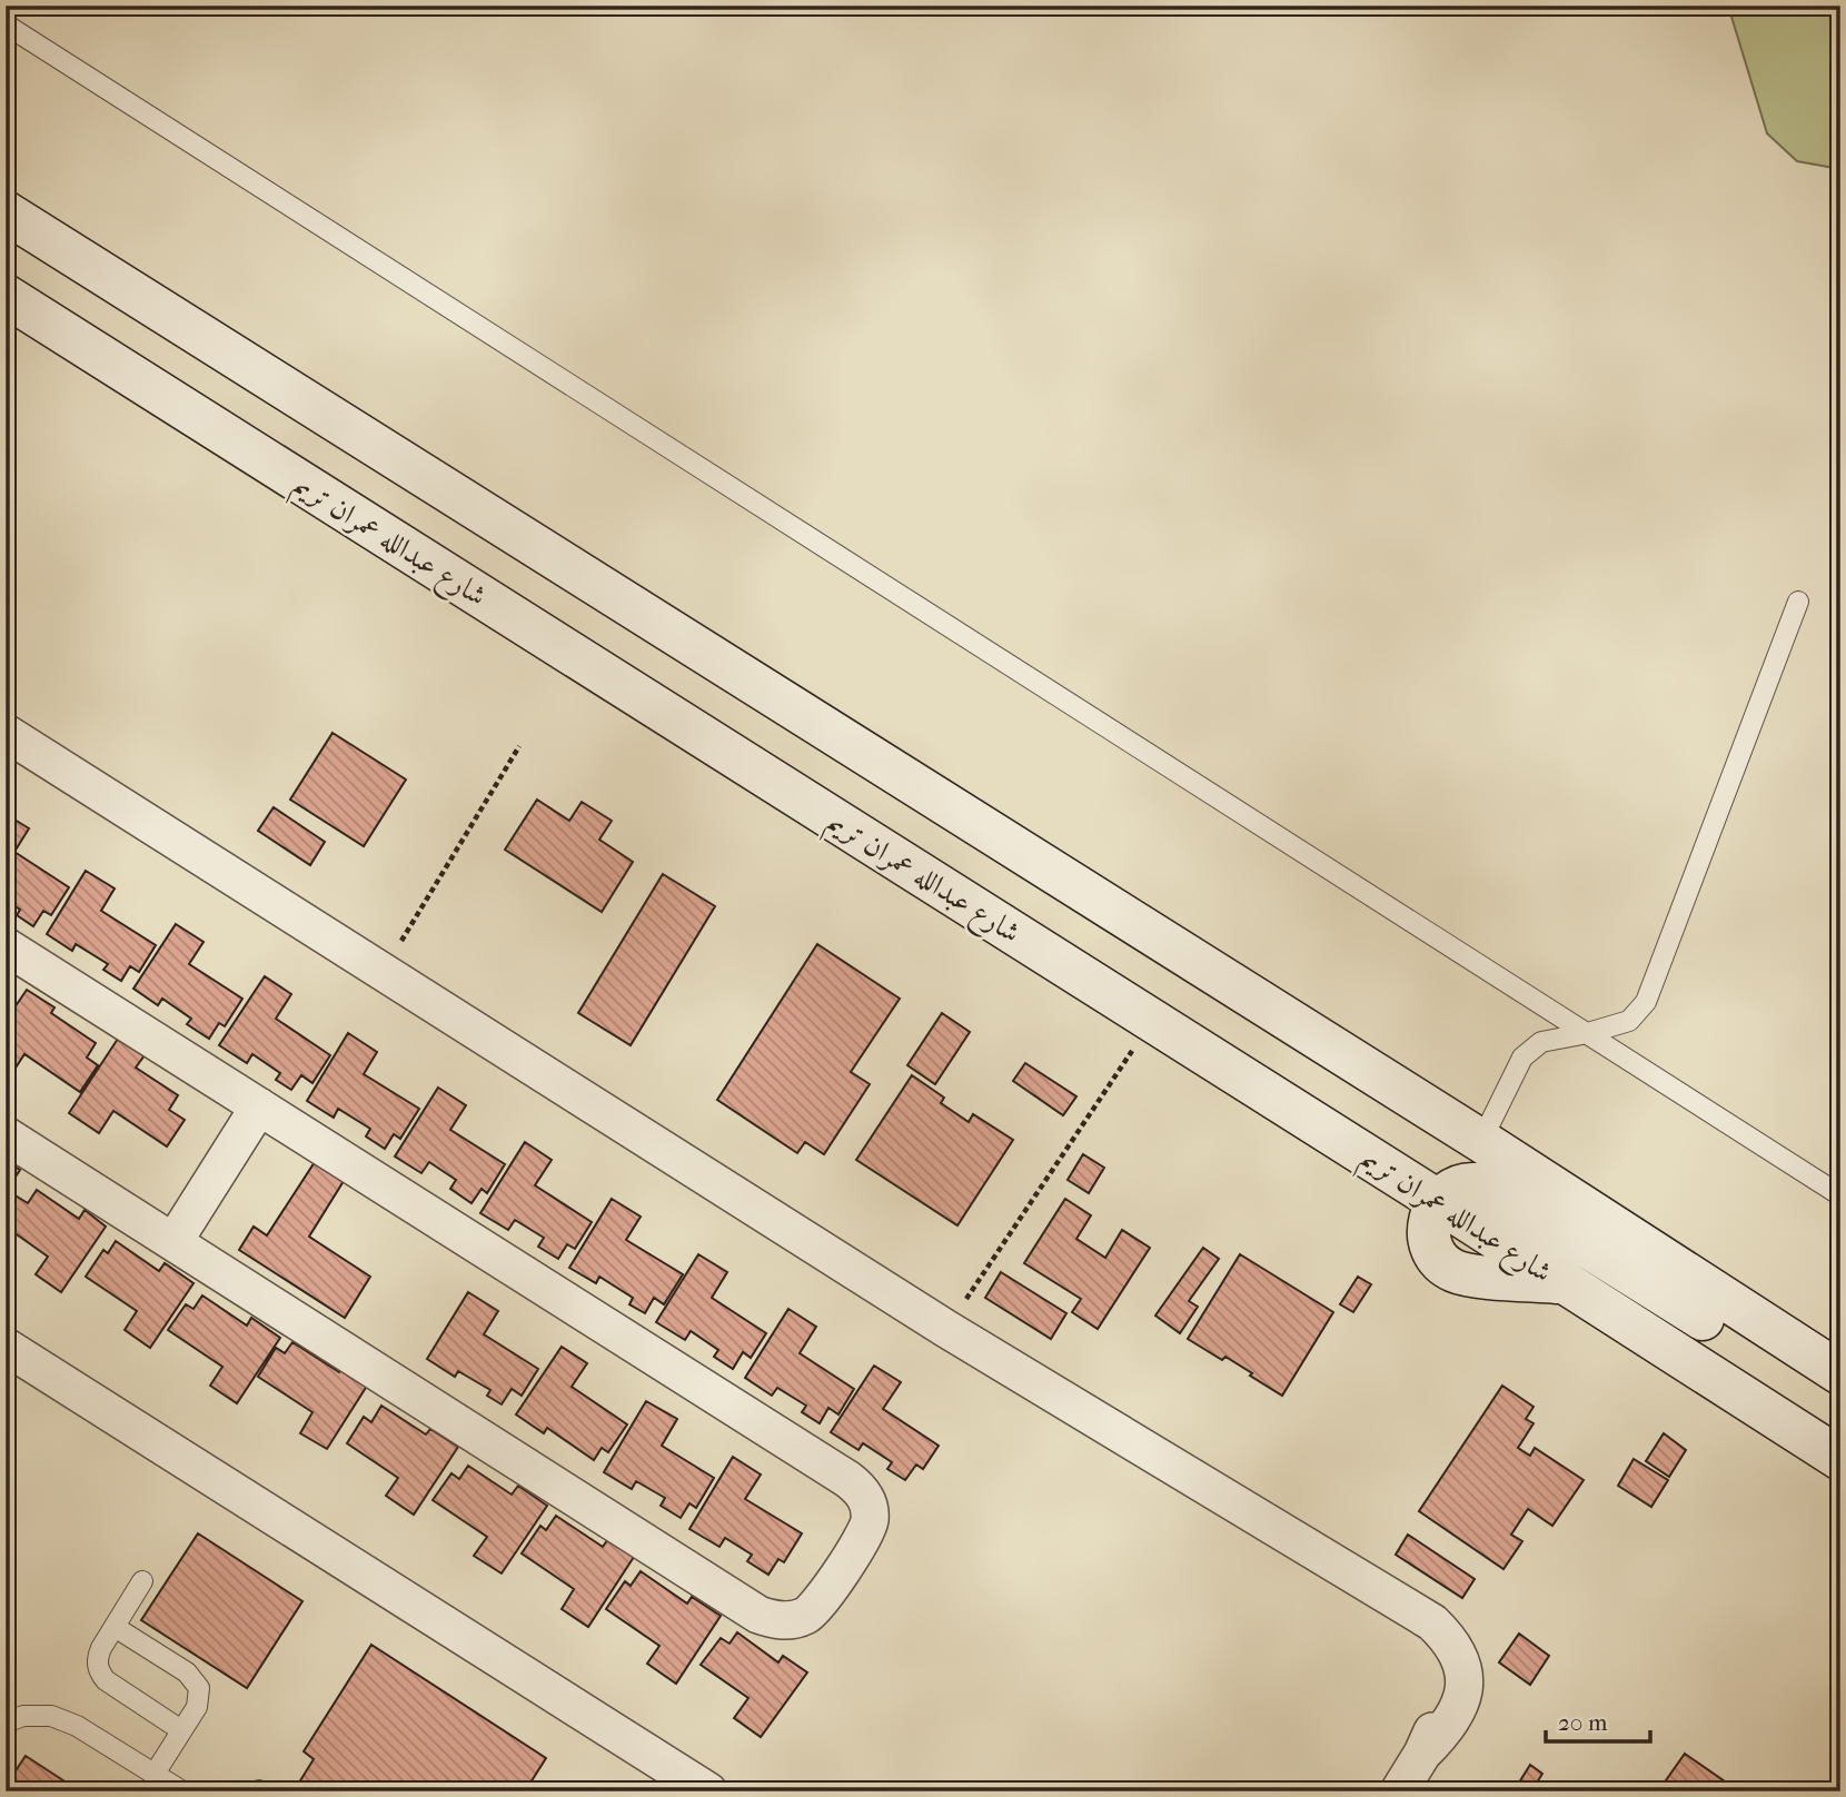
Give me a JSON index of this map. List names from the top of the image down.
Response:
{
  "streets": {
    "street": ["شارع عبدالله عمران تريم"]
  },
  "scale_bar": "20 m"
}
